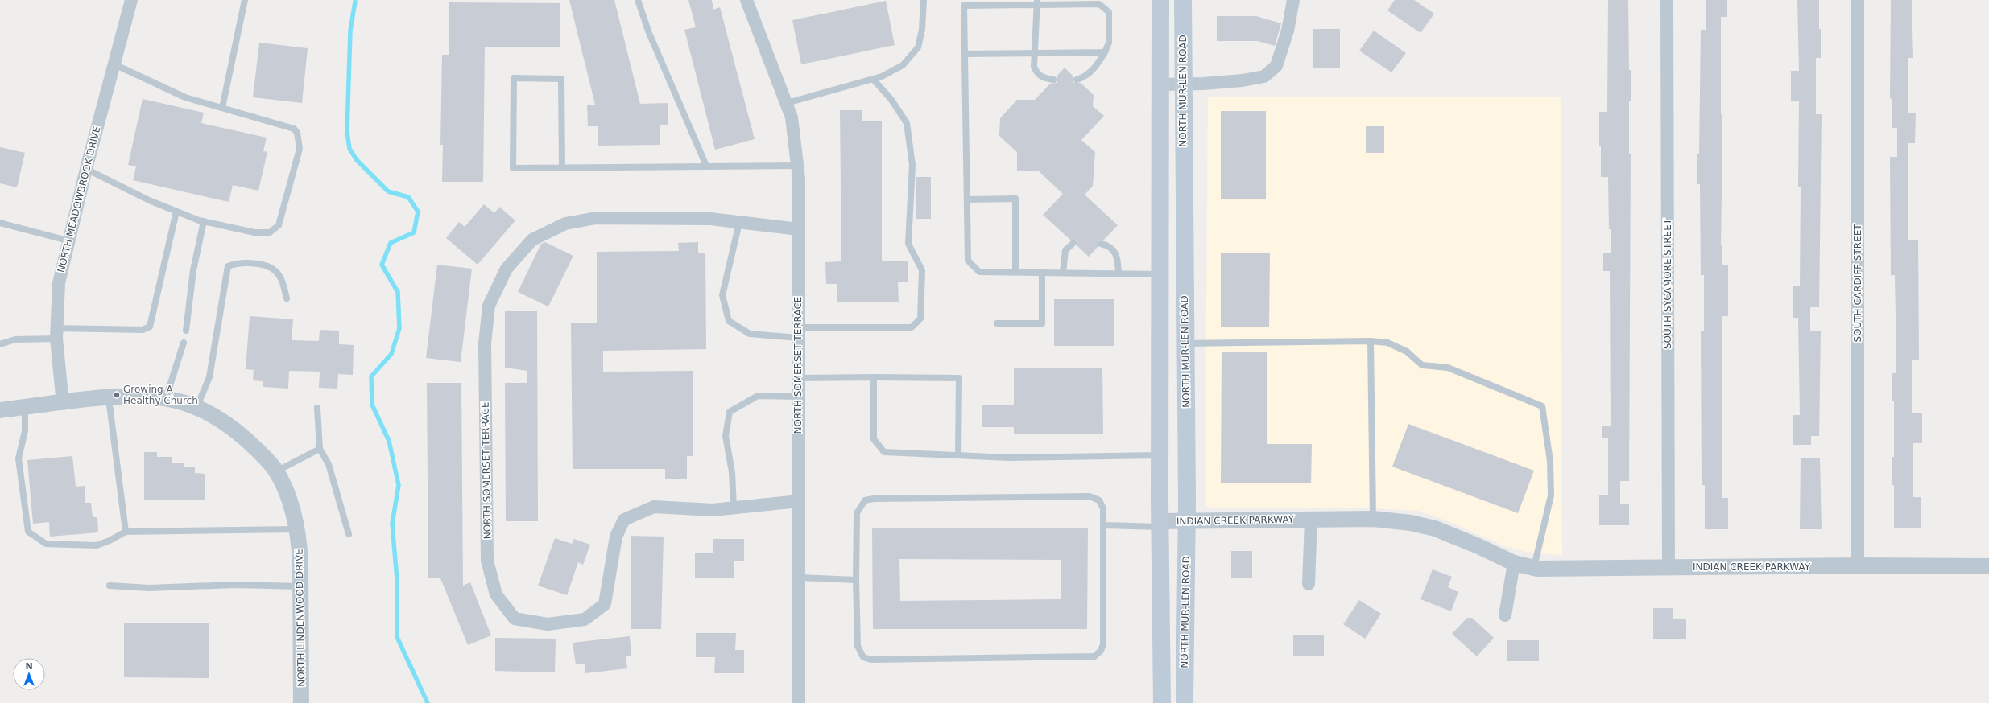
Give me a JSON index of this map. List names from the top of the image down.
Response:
{
  "streets": {
    "main road": ["NORTH MUR-LEN ROAD"],
    "street": [
      "NORTH MEADOWBROOK DRIVE",
      "SOUTH CARDIFF STREET",
      "SOUTH SYCAMORE STREET",
      "NORTH SOMERSET TERRACE",
      "INDIAN CREEK PARKWAY",
      "NORTH LINDENWOOD DRIVE"
    ]
  },
  "crossings": [
    ["NORTH MUR-LEN ROAD", "INDIAN CREEK PARKWAY"],
    ["NORTH MEADOWBROOK DRIVE", "NORTH LINDENWOOD DRIVE"],
    ["SOUTH CARDIFF STREET", "INDIAN CREEK PARKWAY"],
    ["SOUTH SYCAMORE STREET", "INDIAN CREEK PARKWAY"]
  ],
  "places": ["Growing A Healthy Church"],
  "north": "top"
}
